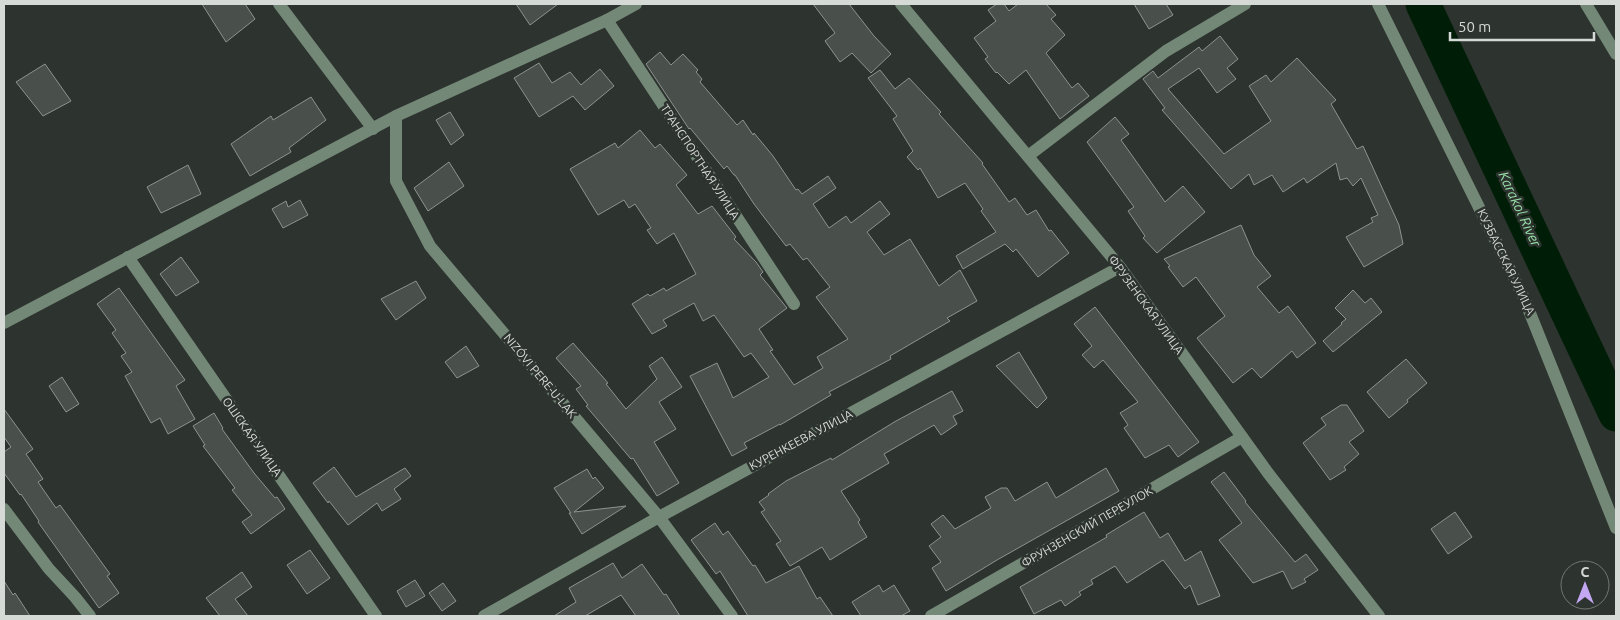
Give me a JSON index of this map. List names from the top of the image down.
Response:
{
  "streets": {
    "street": [
      "ТРАНСПОРТНАЯ УЛИЦА",
      "КУЗБАССКАЯ УЛИЦА",
      "ФРУЗЕНСКАЯ УЛИЦА",
      "NIZÓVI PERE-U-LAK",
      "ОШСКАЯ УЛИЦА",
      "КУРЕНКЕЕВА УЛИЦА",
      "ФРУНЗЕНСКИЙ ПЕРЕУЛОК"
    ]
  },
  "crossings": [
    ["ФРУЗЕНСКАЯ УЛИЦА", "КУРЕНКЕЕВА УЛИЦА"],
    ["ФРУЗЕНСКАЯ УЛИЦА", "ФРУНЗЕНСКИЙ ПЕРЕУЛОК"],
    ["NIZÓVI PERE-U-LAK", "КУРЕНКЕЕВА УЛИЦА"]
  ],
  "water": ["Karakol River"],
  "scale_bar": "50 m",
  "north": "top"
}
